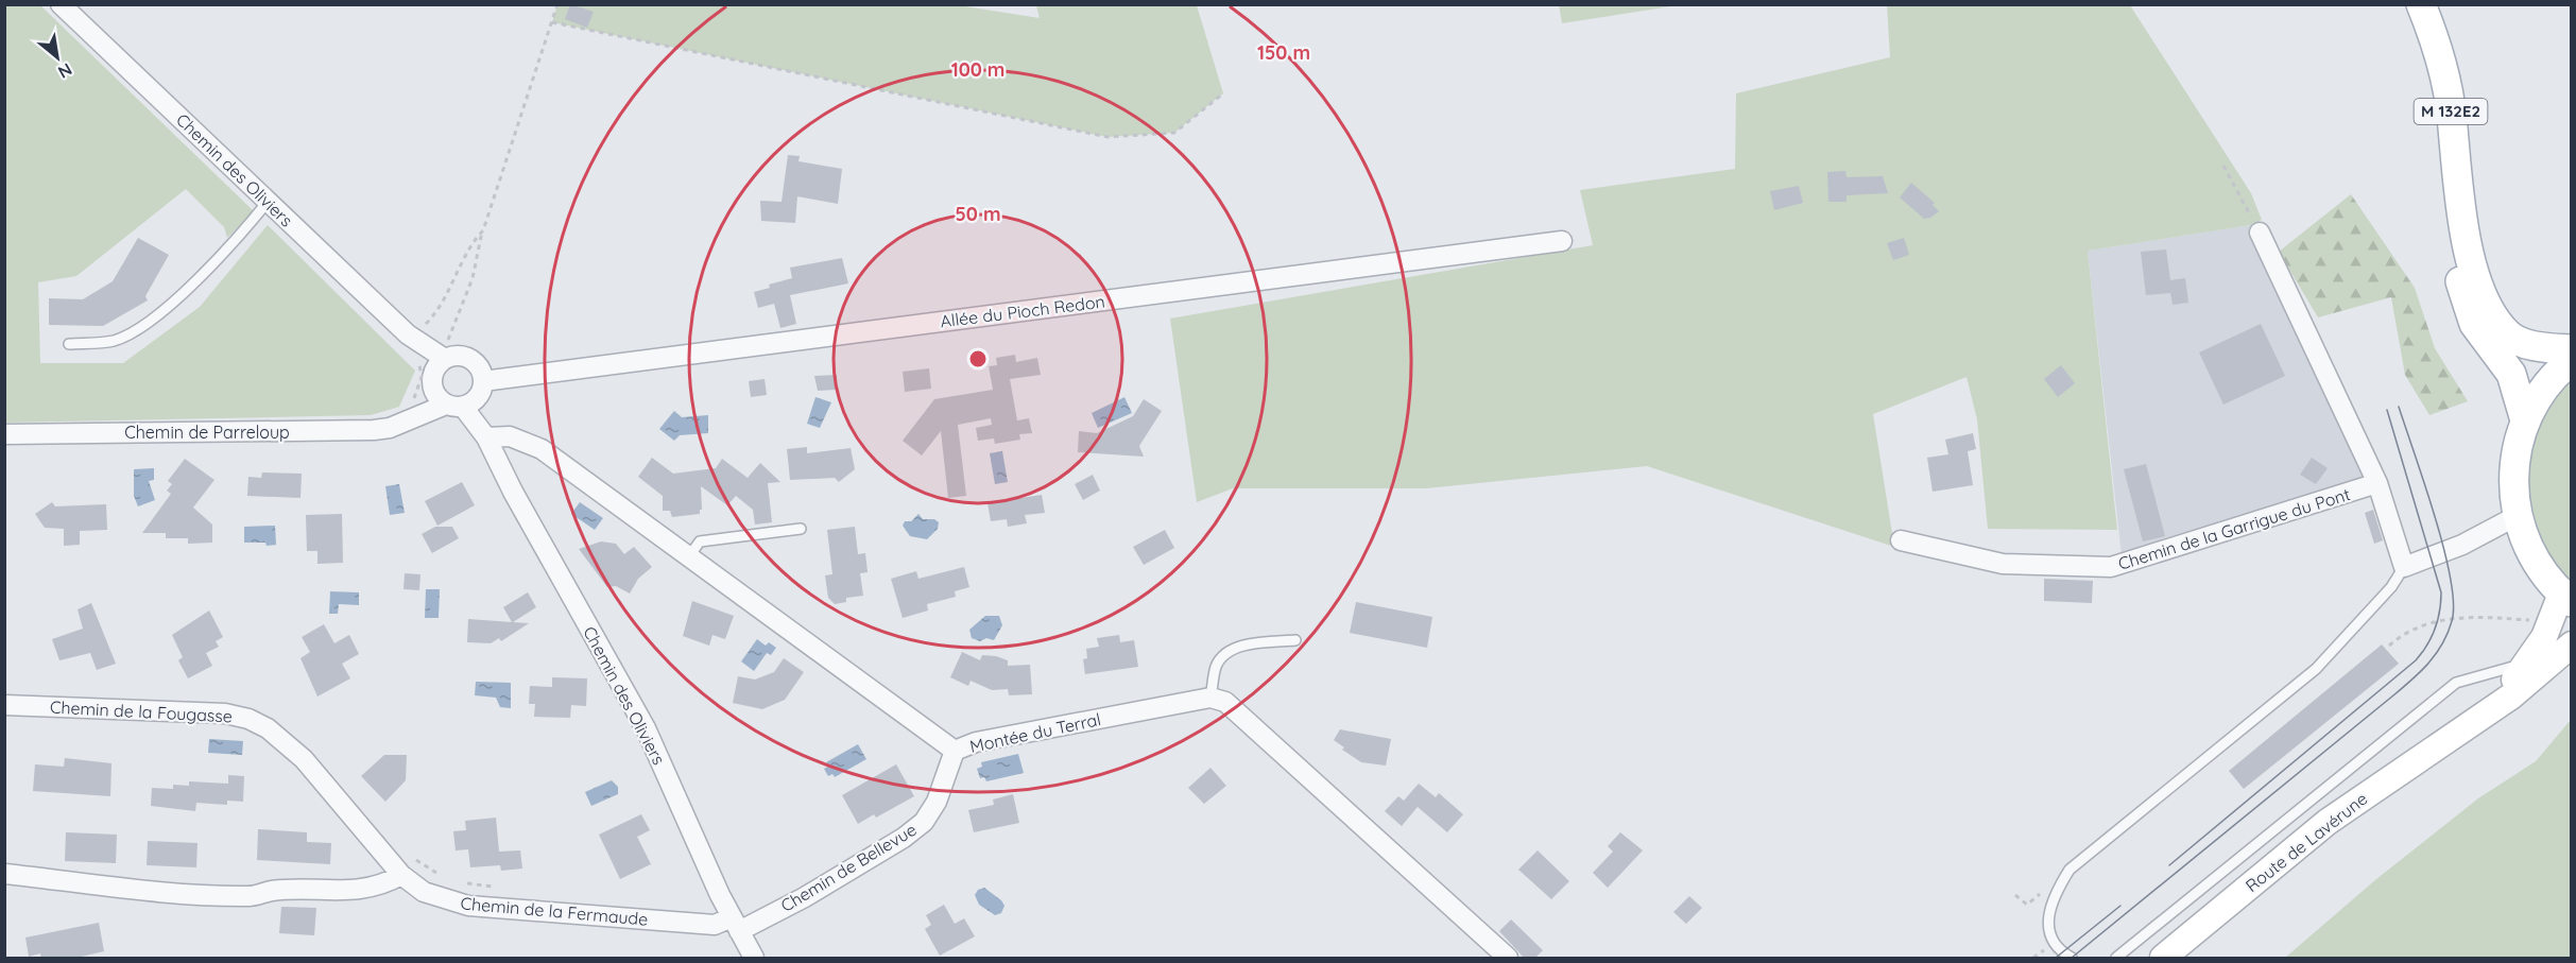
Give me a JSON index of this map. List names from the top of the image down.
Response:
{
  "streets": {
    "main road": ["M 132E2", "Route de Lavérune"],
    "street": [
      "Chemin des Oliviers",
      "Allée du Pioch Redon",
      "Chemin de Parreloup",
      "Chemin de la Garrigue du Pont",
      "Chemin de la Fougasse",
      "Montée du Terral",
      "Chemin de Bellevue",
      "Chemin de la Fermaude"
    ]
  },
  "crossings": [
    ["Chemin des Oliviers", "Allée du Pioch Redon"],
    ["Chemin des Oliviers", "Chemin de Parreloup"],
    ["Chemin des Oliviers", "Montée du Terral"],
    ["Chemin des Oliviers", "Chemin de Bellevue"],
    ["Chemin des Oliviers", "Chemin de la Fermaude"],
    ["Allée du Pioch Redon", "Chemin de Parreloup"],
    ["Chemin de la Fougasse", "Chemin de la Fermaude"],
    ["Montée du Terral", "Chemin de Bellevue"],
    ["Chemin de Bellevue", "Chemin de la Fermaude"]
  ],
  "north": "bottom right",
  "rings": ["150 m", "100 m", "50 m"]
}
